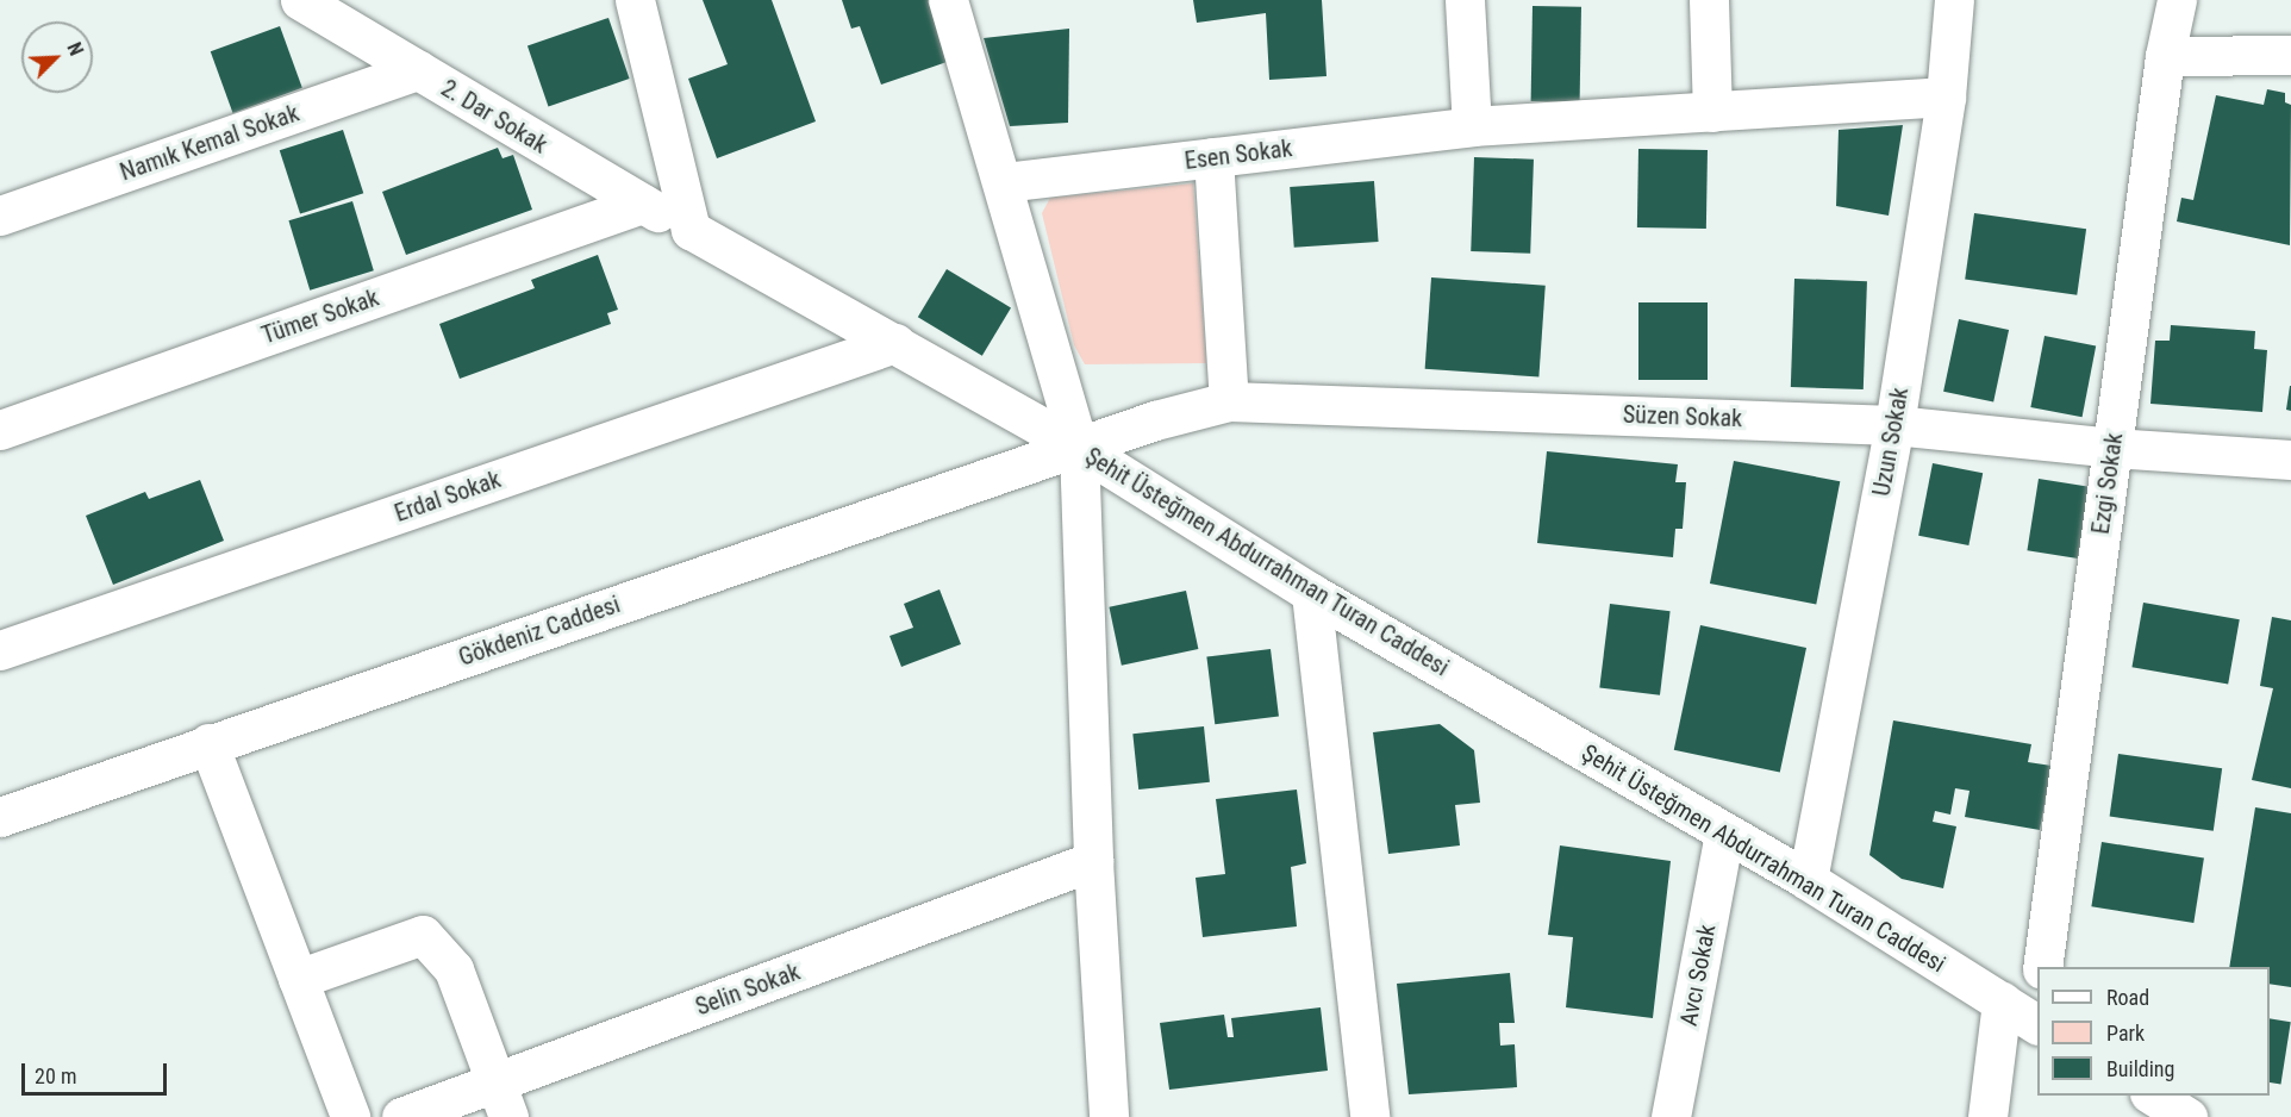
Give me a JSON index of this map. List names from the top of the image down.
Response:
{
  "streets": {
    "street": [
      "2. Dar Sokak",
      "Namık Kemal Sokak",
      "Esen Sokak",
      "Tümer Sokak",
      "Süzen Sokak",
      "Uzun Sokak",
      "Ezgi Sokak",
      "Erdal Sokak",
      "Şehit Üsteğmen Abdurrahman Turan Caddesi",
      "Gökdeniz Caddesi",
      "Avcı Sokak",
      "Selin Sokak"
    ]
  },
  "crossings": [
    ["2. Dar Sokak", "Namık Kemal Sokak"],
    ["2. Dar Sokak", "Tümer Sokak"],
    ["2. Dar Sokak", "Şehit Üsteğmen Abdurrahman Turan Caddesi"],
    ["Esen Sokak", "Uzun Sokak"],
    ["Süzen Sokak", "Uzun Sokak"],
    ["Süzen Sokak", "Ezgi Sokak"],
    ["Süzen Sokak", "Şehit Üsteğmen Abdurrahman Turan Caddesi"],
    ["Süzen Sokak", "Gökdeniz Caddesi"],
    ["Uzun Sokak", "Şehit Üsteğmen Abdurrahman Turan Caddesi"],
    ["Erdal Sokak", "Şehit Üsteğmen Abdurrahman Turan Caddesi"],
    ["Şehit Üsteğmen Abdurrahman Turan Caddesi", "Gökdeniz Caddesi"],
    ["Şehit Üsteğmen Abdurrahman Turan Caddesi", "Avcı Sokak"]
  ],
  "legend": ["Road", "Park", "Building"],
  "scale_bar": "20 m",
  "north": "top right"
}
